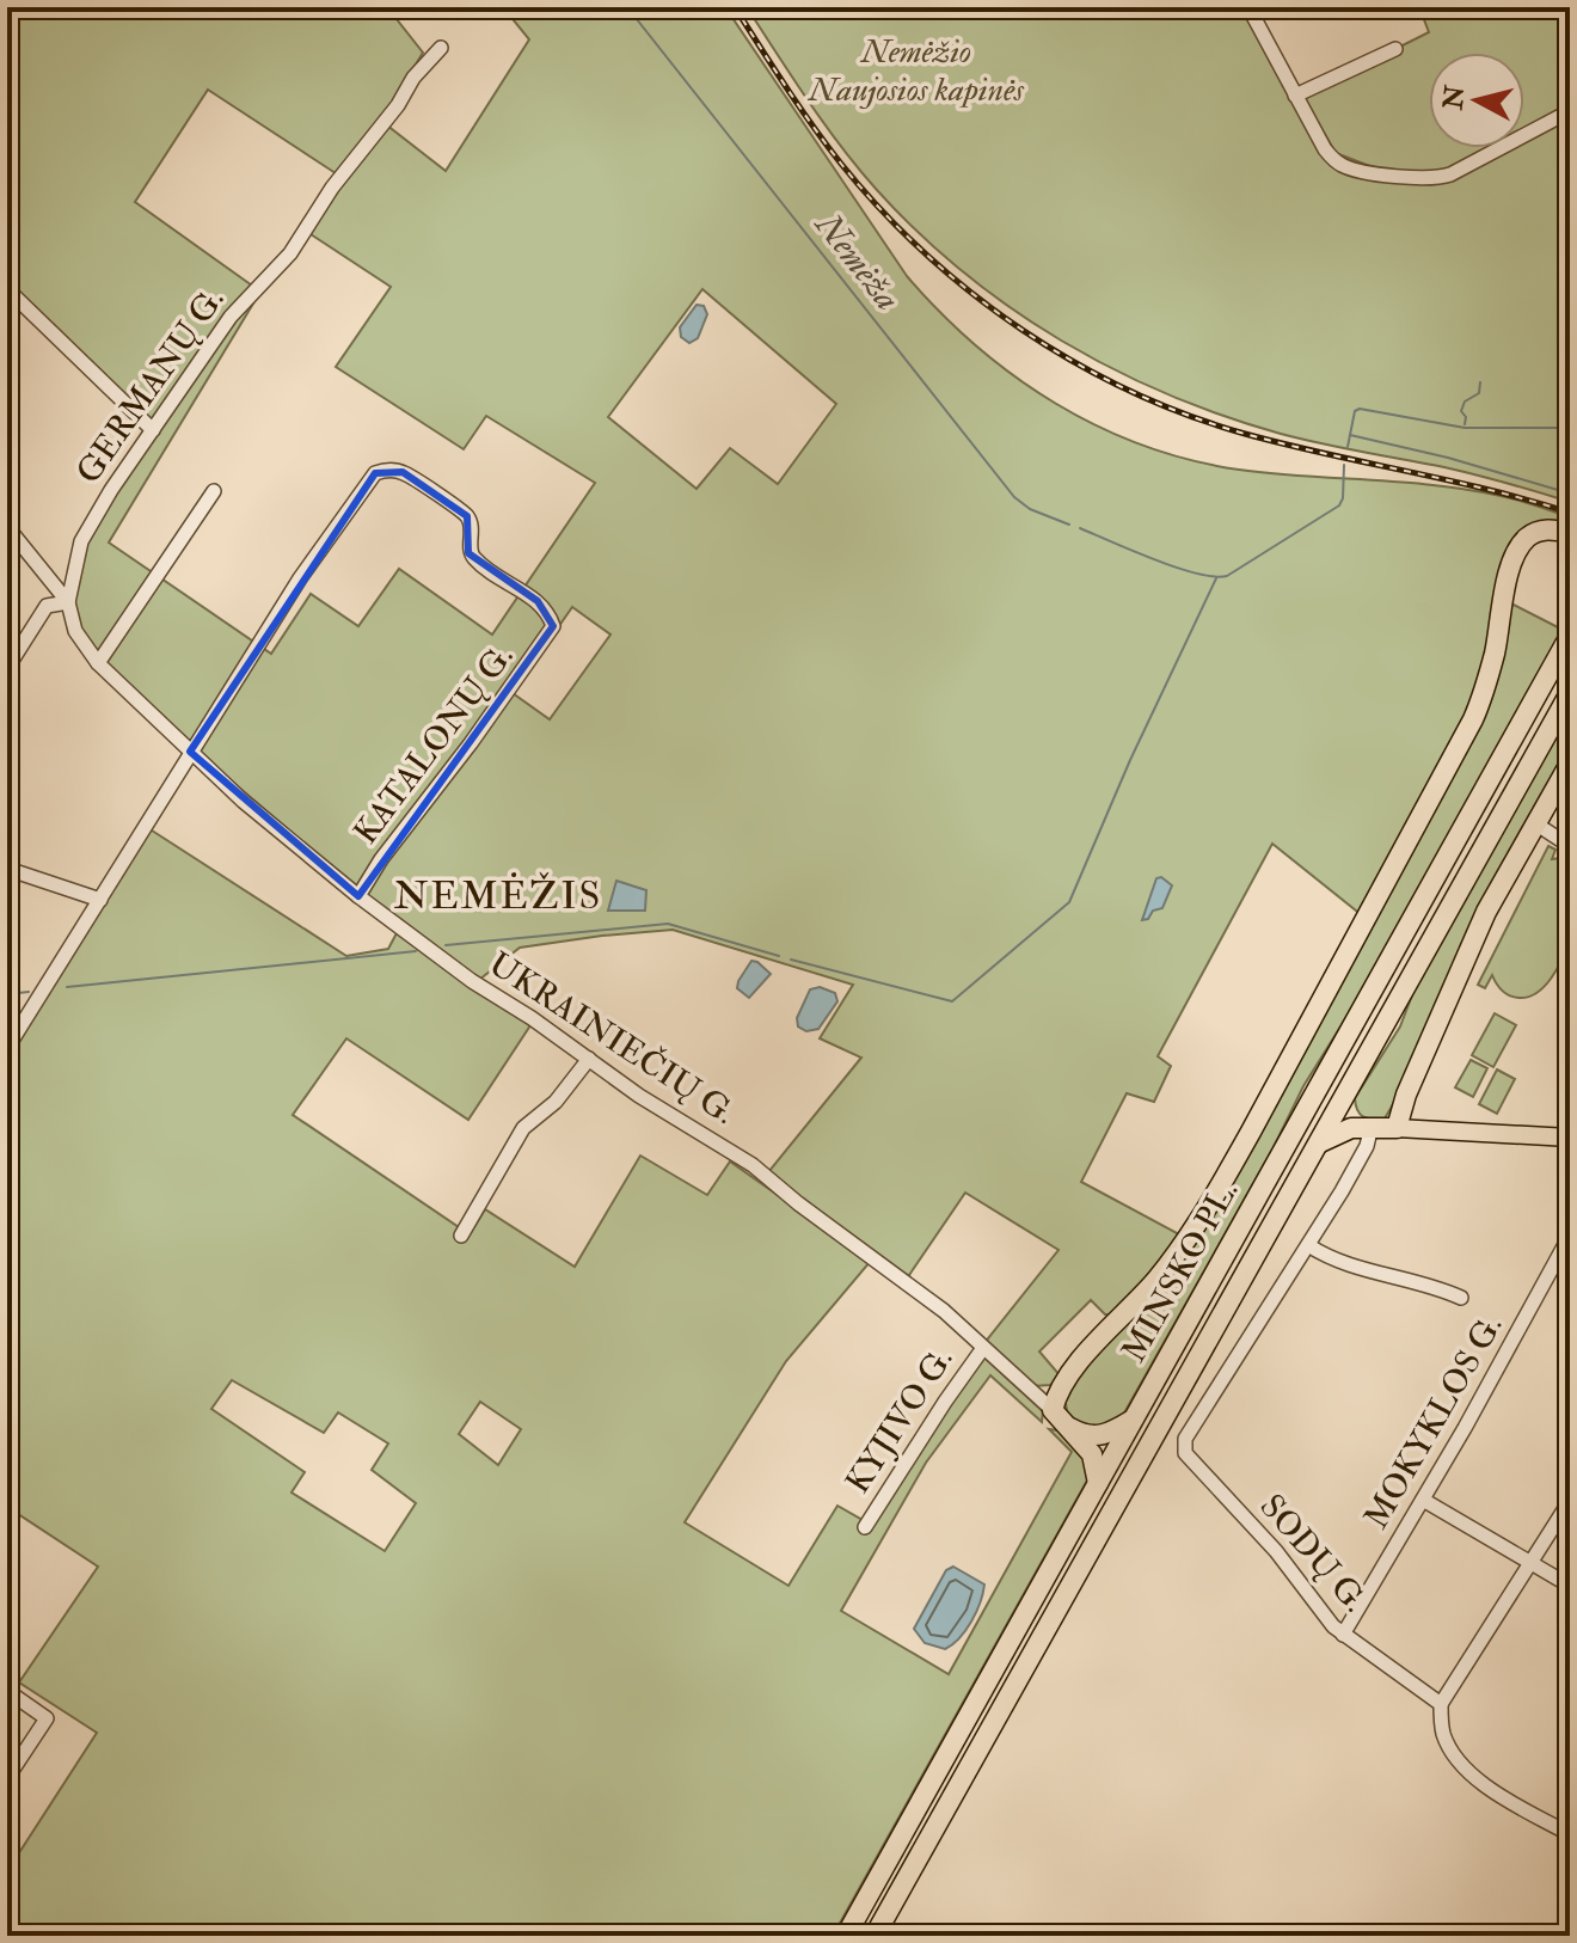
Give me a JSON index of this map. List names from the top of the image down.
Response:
{
  "streets": {
    "highway": ["MINSKO PL."],
    "street": [
      "GERMANŲ G.",
      "KATALONŲ G.",
      "UKRAINIEČIŲ G.",
      "KYJIVO G.",
      "MOKYKLOS G.",
      "SODŲ G."
    ]
  },
  "crossings": [
    ["GERMANŲ G.", "UKRAINIEČIŲ G."],
    ["KATALONŲ G.", "UKRAINIEČIŲ G."],
    ["UKRAINIEČIŲ G.", "KYJIVO G."],
    ["MOKYKLOS G.", "SODŲ G."]
  ],
  "districts": ["NEMĖŽIS"],
  "water": ["Nemėža"],
  "parks": ["Nemėžio Naujosios kapinės"],
  "north": "left"
}
